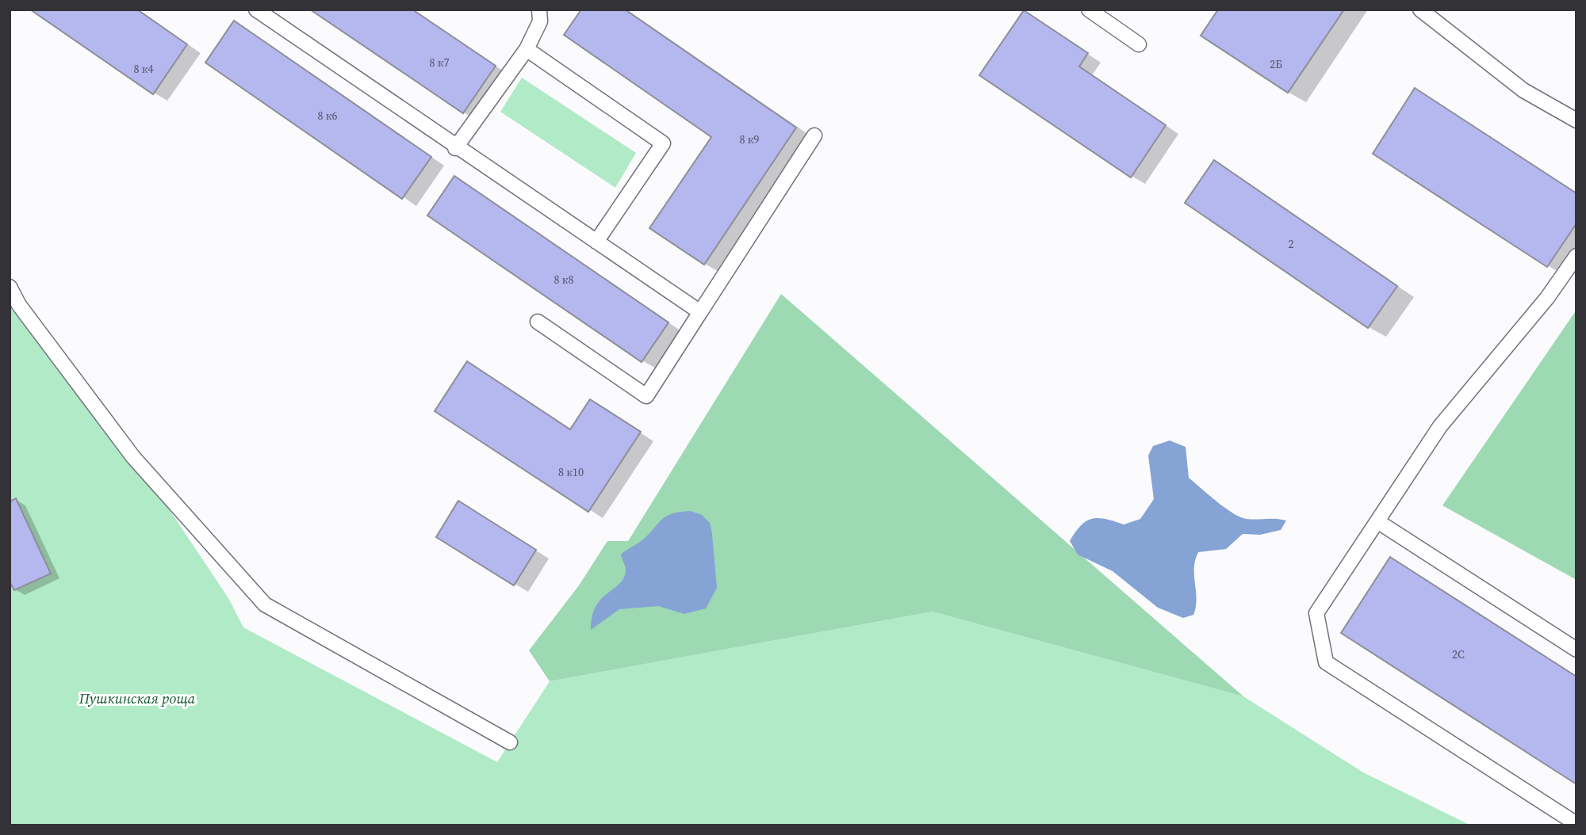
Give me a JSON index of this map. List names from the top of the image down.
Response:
{
  "parks": ["Пушкинская роща"],
  "house_numbers": [
    "8 к7",
    "2Б",
    "8 к4",
    "8 к6",
    "8 к9",
    "2",
    "8 к8",
    "8 к10",
    "2С"
  ]
}
